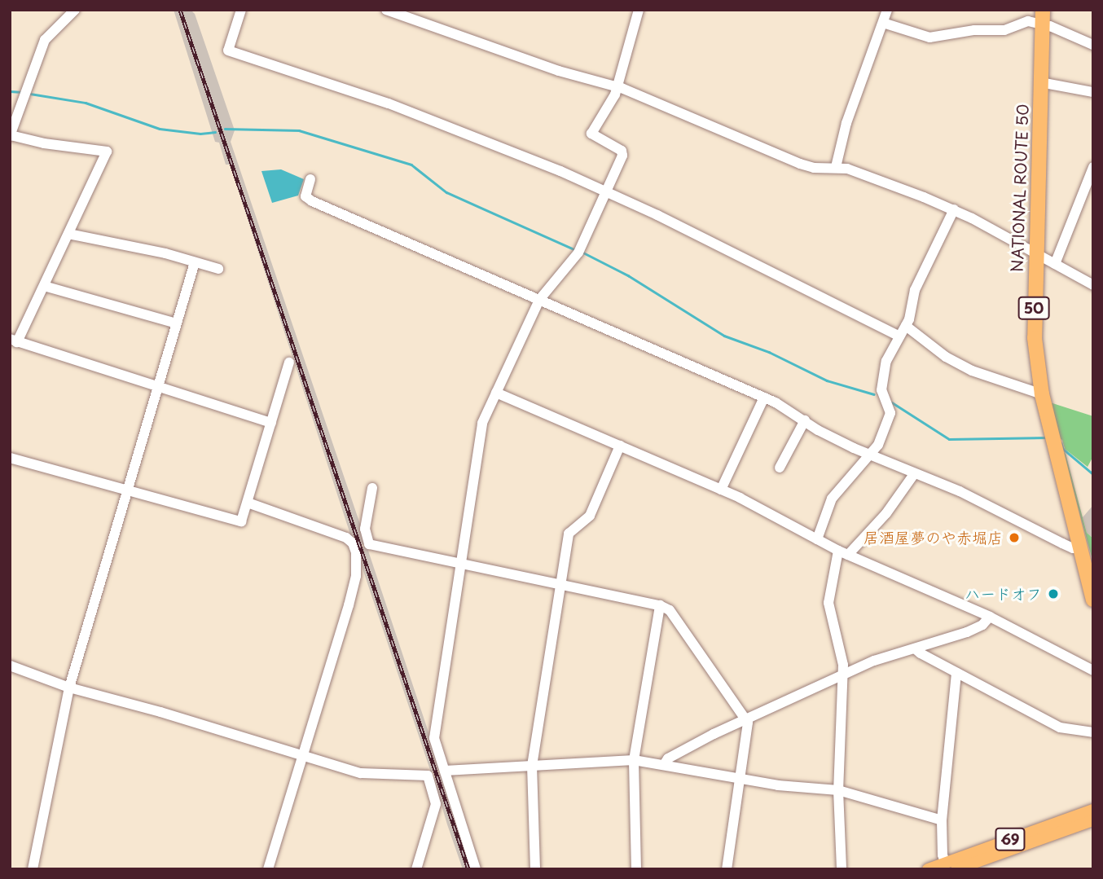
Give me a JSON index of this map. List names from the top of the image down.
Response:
{
  "streets": {
    "highway": ["NATIONAL ROUTE 50", "50"],
    "main road": ["69"]
  },
  "places": ["居酒屋夢のや赤堀店", "ハードオフ"]
}
